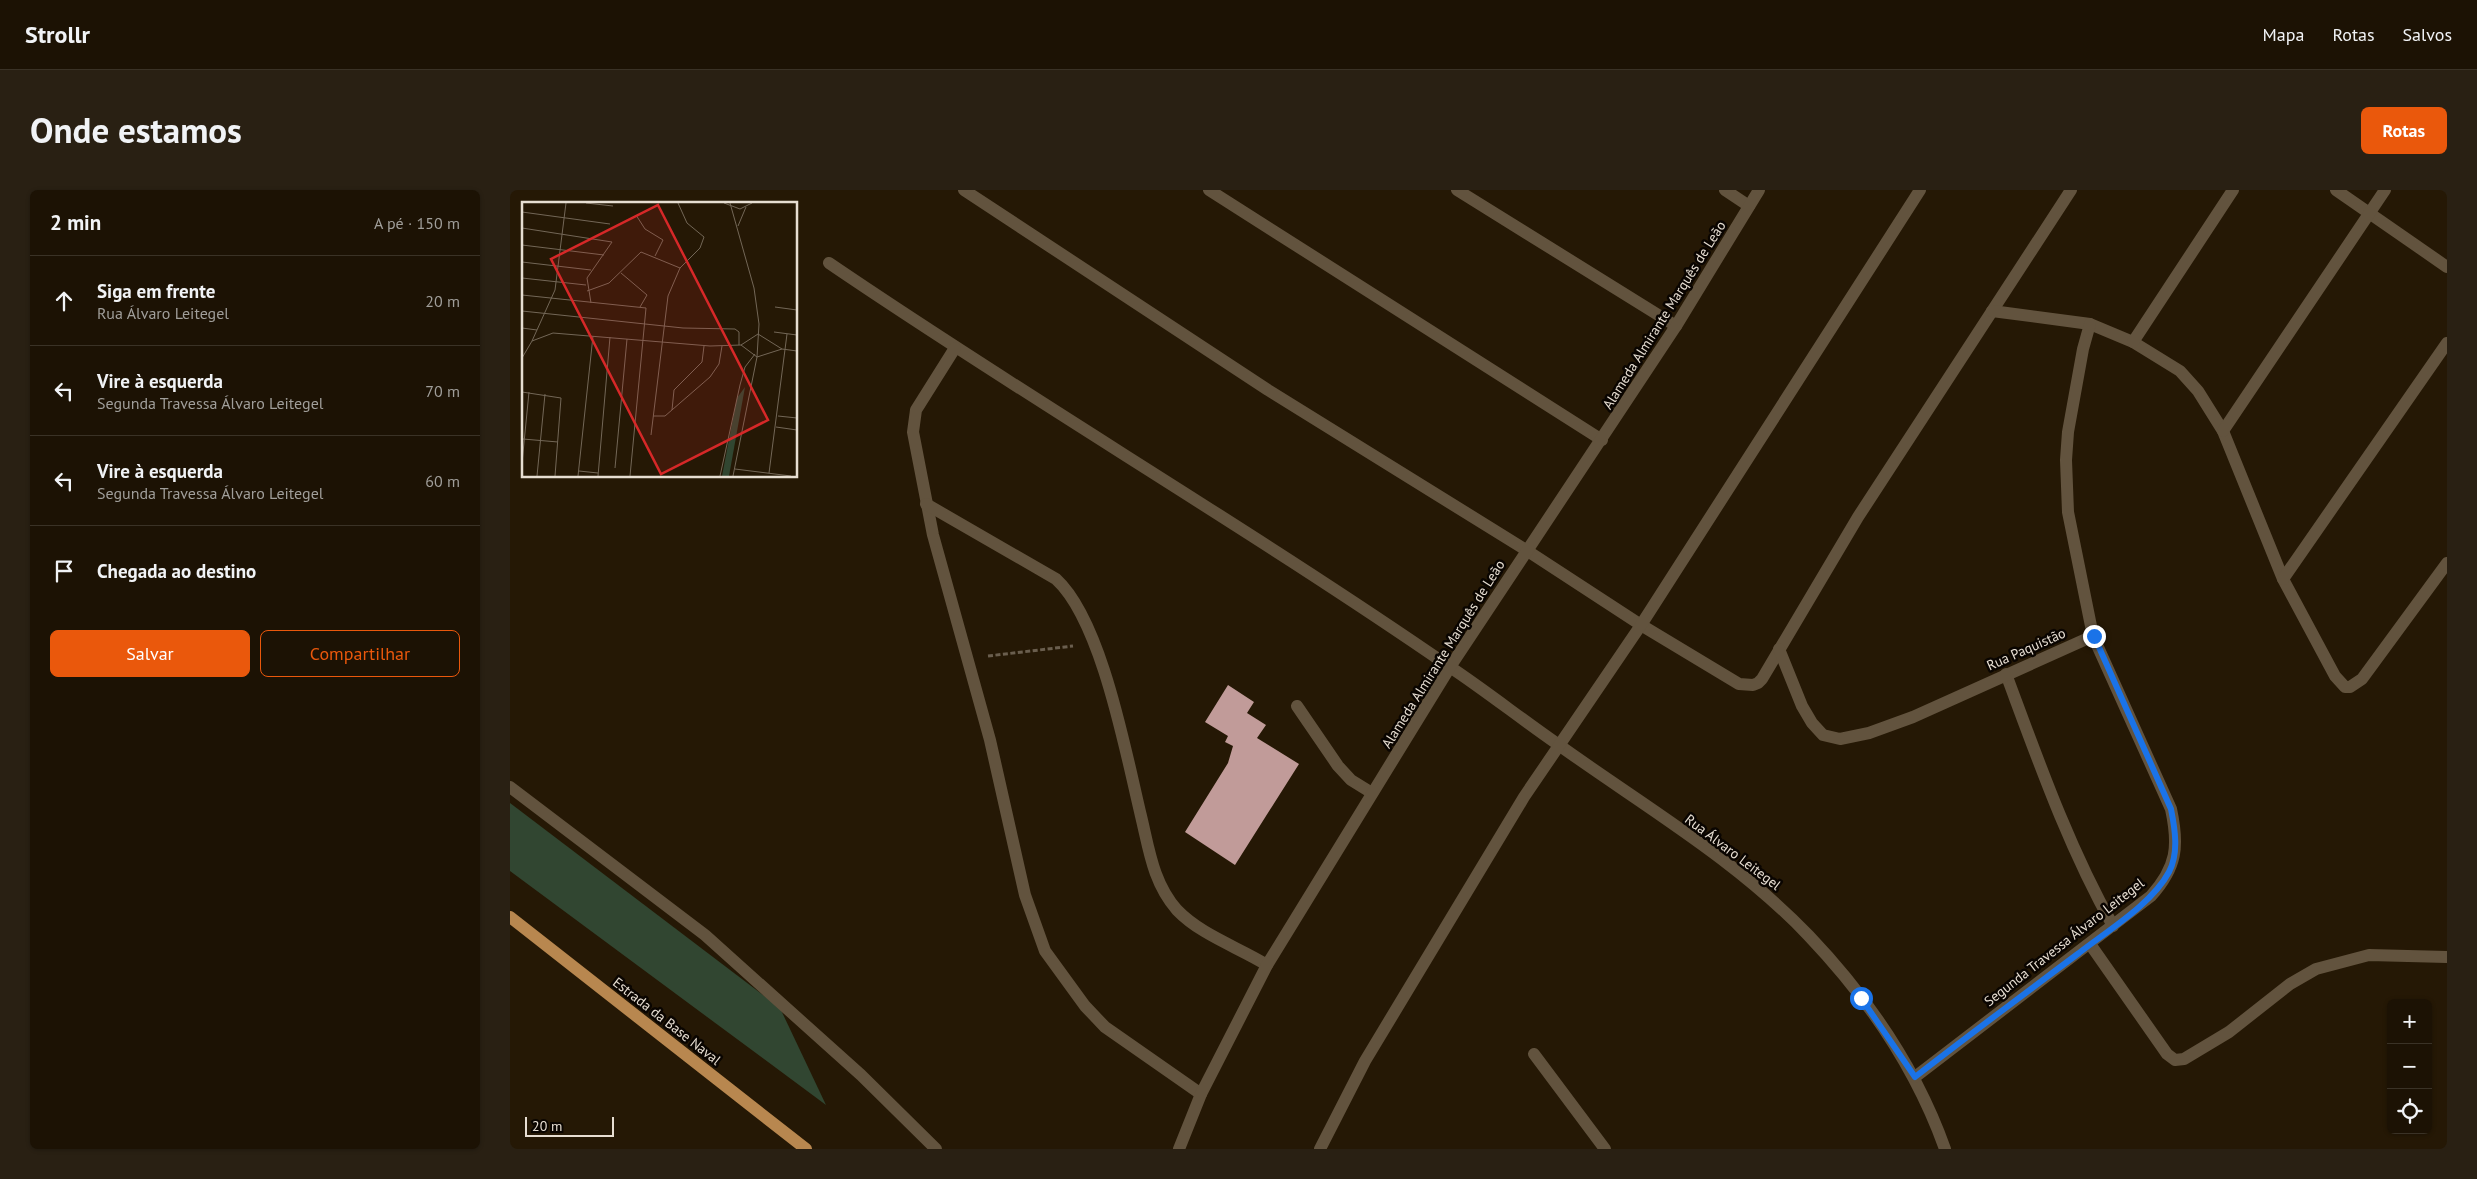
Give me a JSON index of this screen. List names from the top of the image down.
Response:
{
  "streets": {
    "main road": ["Estrada da Base Naval"],
    "street": [
      "Alameda Almirante Marquês de Leão",
      "Rua Paquistão",
      "Rua Álvaro Leitegel",
      "Segunda Travessa Álvaro Leitegel"
    ]
  },
  "crossings": [
    ["Alameda Almirante Marquês de Leão", "Rua Álvaro Leitegel"],
    ["Rua Paquistão", "Segunda Travessa Álvaro Leitegel"],
    ["Rua Álvaro Leitegel", "Segunda Travessa Álvaro Leitegel"]
  ],
  "scale_bar": "20 m",
  "page": {
    "header": "Strollr",
    "nav": ["Mapa", "Rotas", "Salvos"],
    "title": "Onde estamos",
    "buttons": [
      "Rotas",
      ["Salvar", "Compartilhar"]
    ],
    "heading": ["2 min", "A pé · 150 m"],
    "list": [
      ["Siga em frente", "Rua Álvaro Leitegel", "20 m"],
      ["Vire à esquerda", "Segunda Travessa Álvaro Leitegel", "70 m"],
      ["Vire à esquerda", "Segunda Travessa Álvaro Leitegel", "60 m"],
      "Chegada ao destino"
    ],
    "map_buttons": ["+", "−"],
    "scale": "20 m"
  }
}
